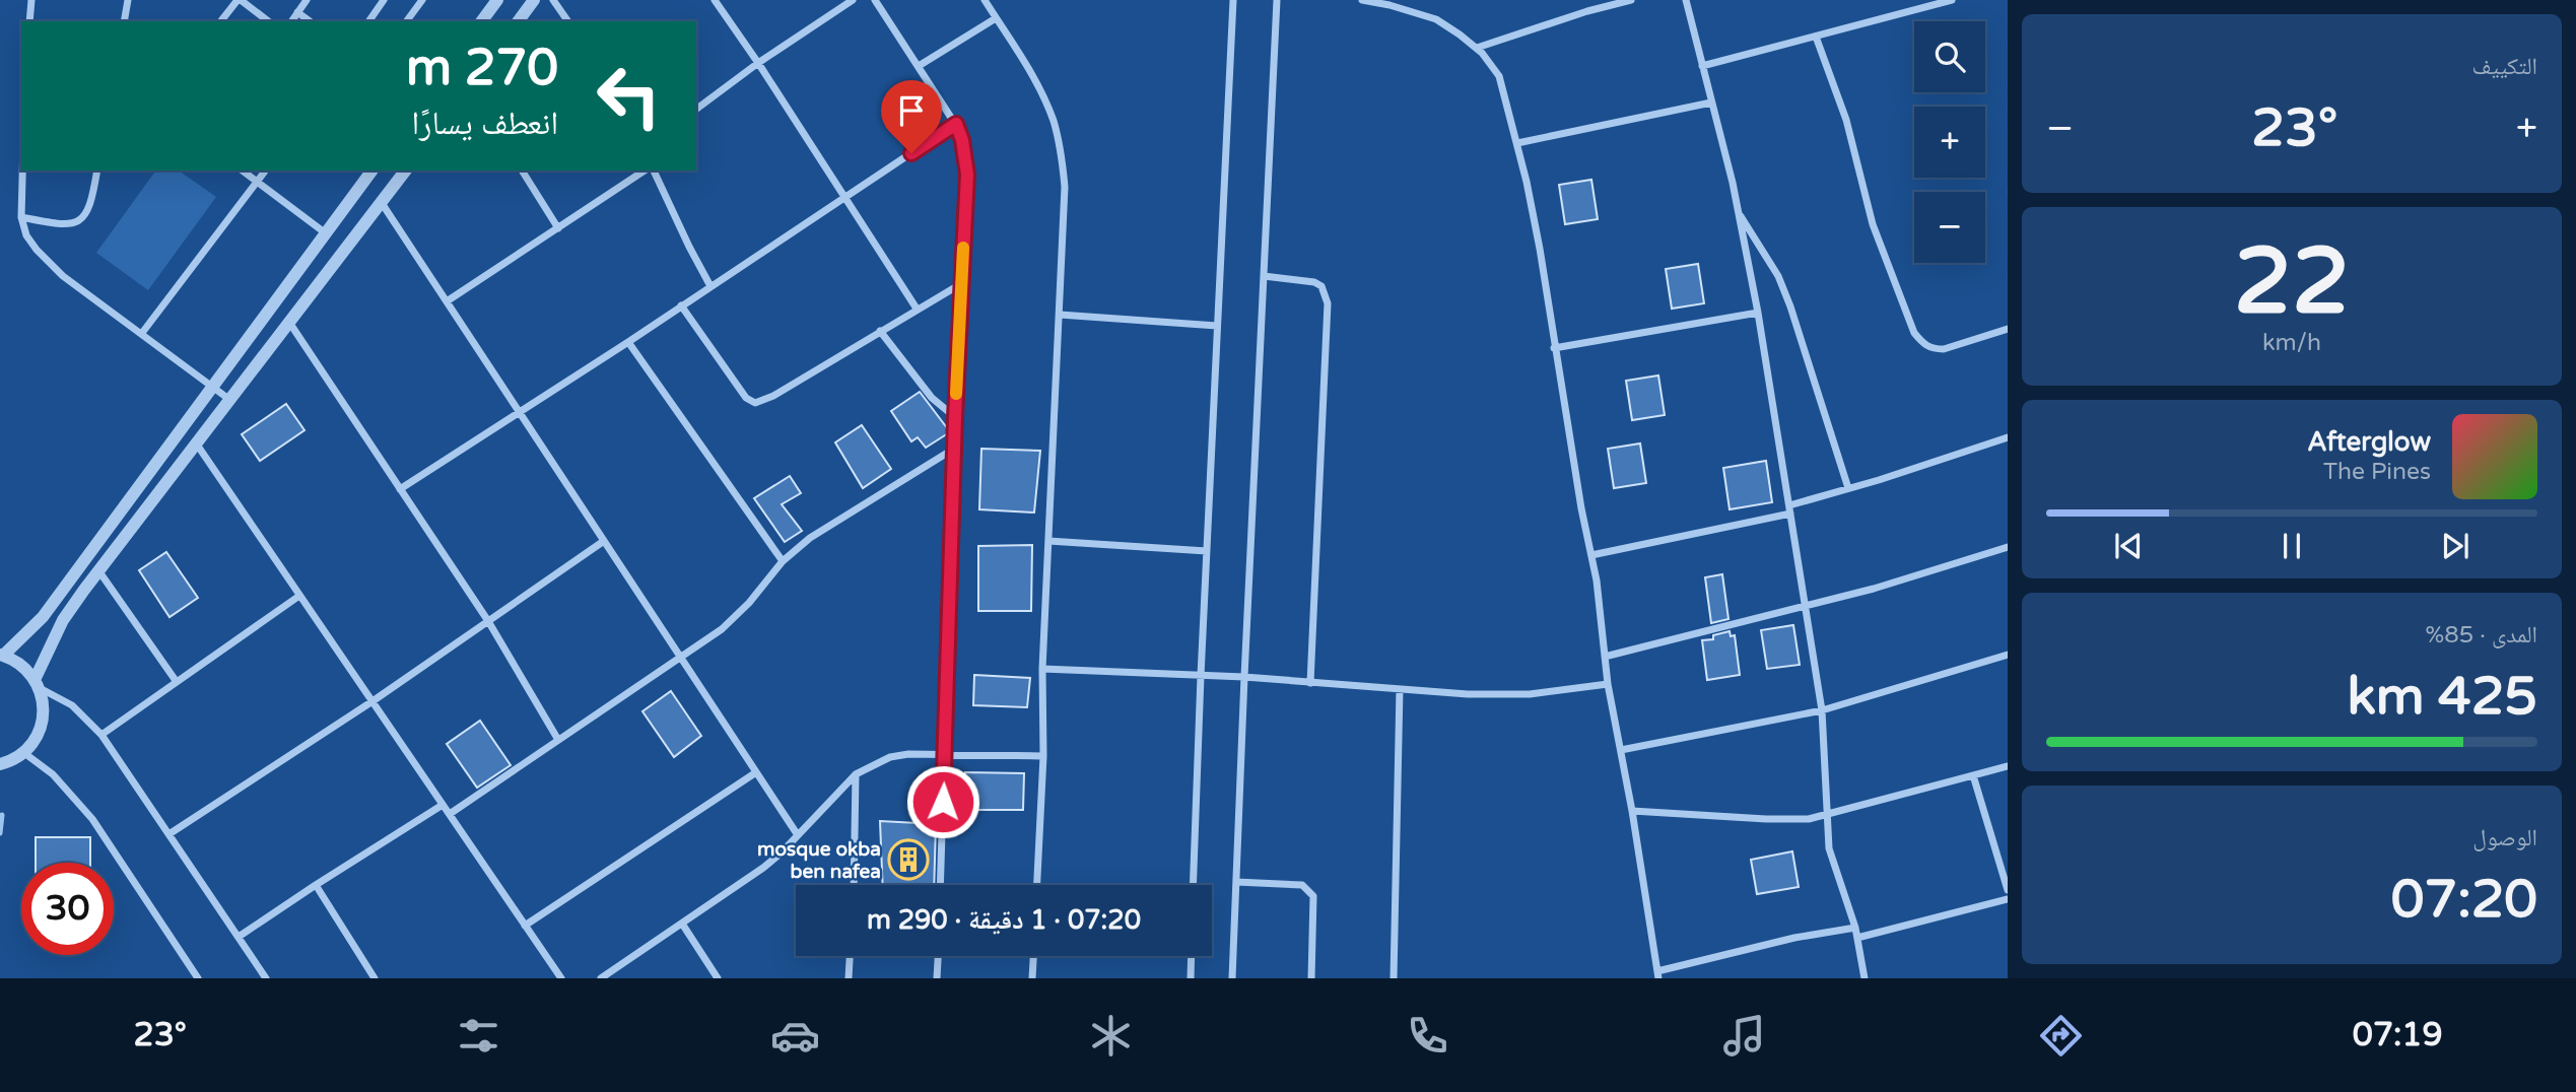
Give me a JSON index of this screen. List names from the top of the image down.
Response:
{
  "places": {
    "building": ["mosque okba ben nafea"]
  },
  "page": {
    "tile": [
      "التكييف",
      ["22", "km/h"],
      ["المدى · 85%", "425 km"],
      ["الوصول", "07:20"]
    ],
    "map_buttons": ["+", "−"],
    "turn": ["270 m", "انعطف يسارًا"],
    "heat": ["−", "23°", "+"],
    "song": ["Afterglow", "The Pines"],
    "limit": "30",
    "trip": "07:20 · 1 دقيقة · 290 m",
    "tabs": ["07:19", "23°"]
  }
}
